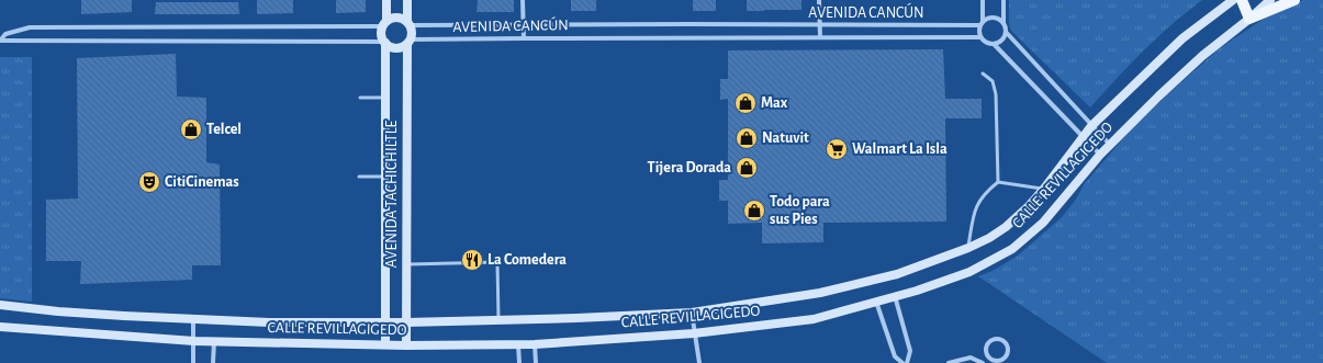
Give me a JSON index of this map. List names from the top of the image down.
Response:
{
  "streets": {
    "street": ["AVENIDA CANCÚN", "CALLE REVILLAGIGEDO", "AVENIDA TACHICHILTLE"]
  },
  "crossings": [
    ["AVENIDA CANCÚN", "AVENIDA TACHICHILTLE"],
    ["CALLE REVILLAGIGEDO", "AVENIDA TACHICHILTLE"]
  ],
  "places": {
    "shop": [
      "Max",
      "Telcel",
      "Natuvit",
      "Tijera Dorada",
      "Todo para sus Pies"
    ],
    "supermarket": ["Walmart La Isla"],
    "theatre": ["CitiCinemas"],
    "restaurant": ["La Comedera"]
  }
}
